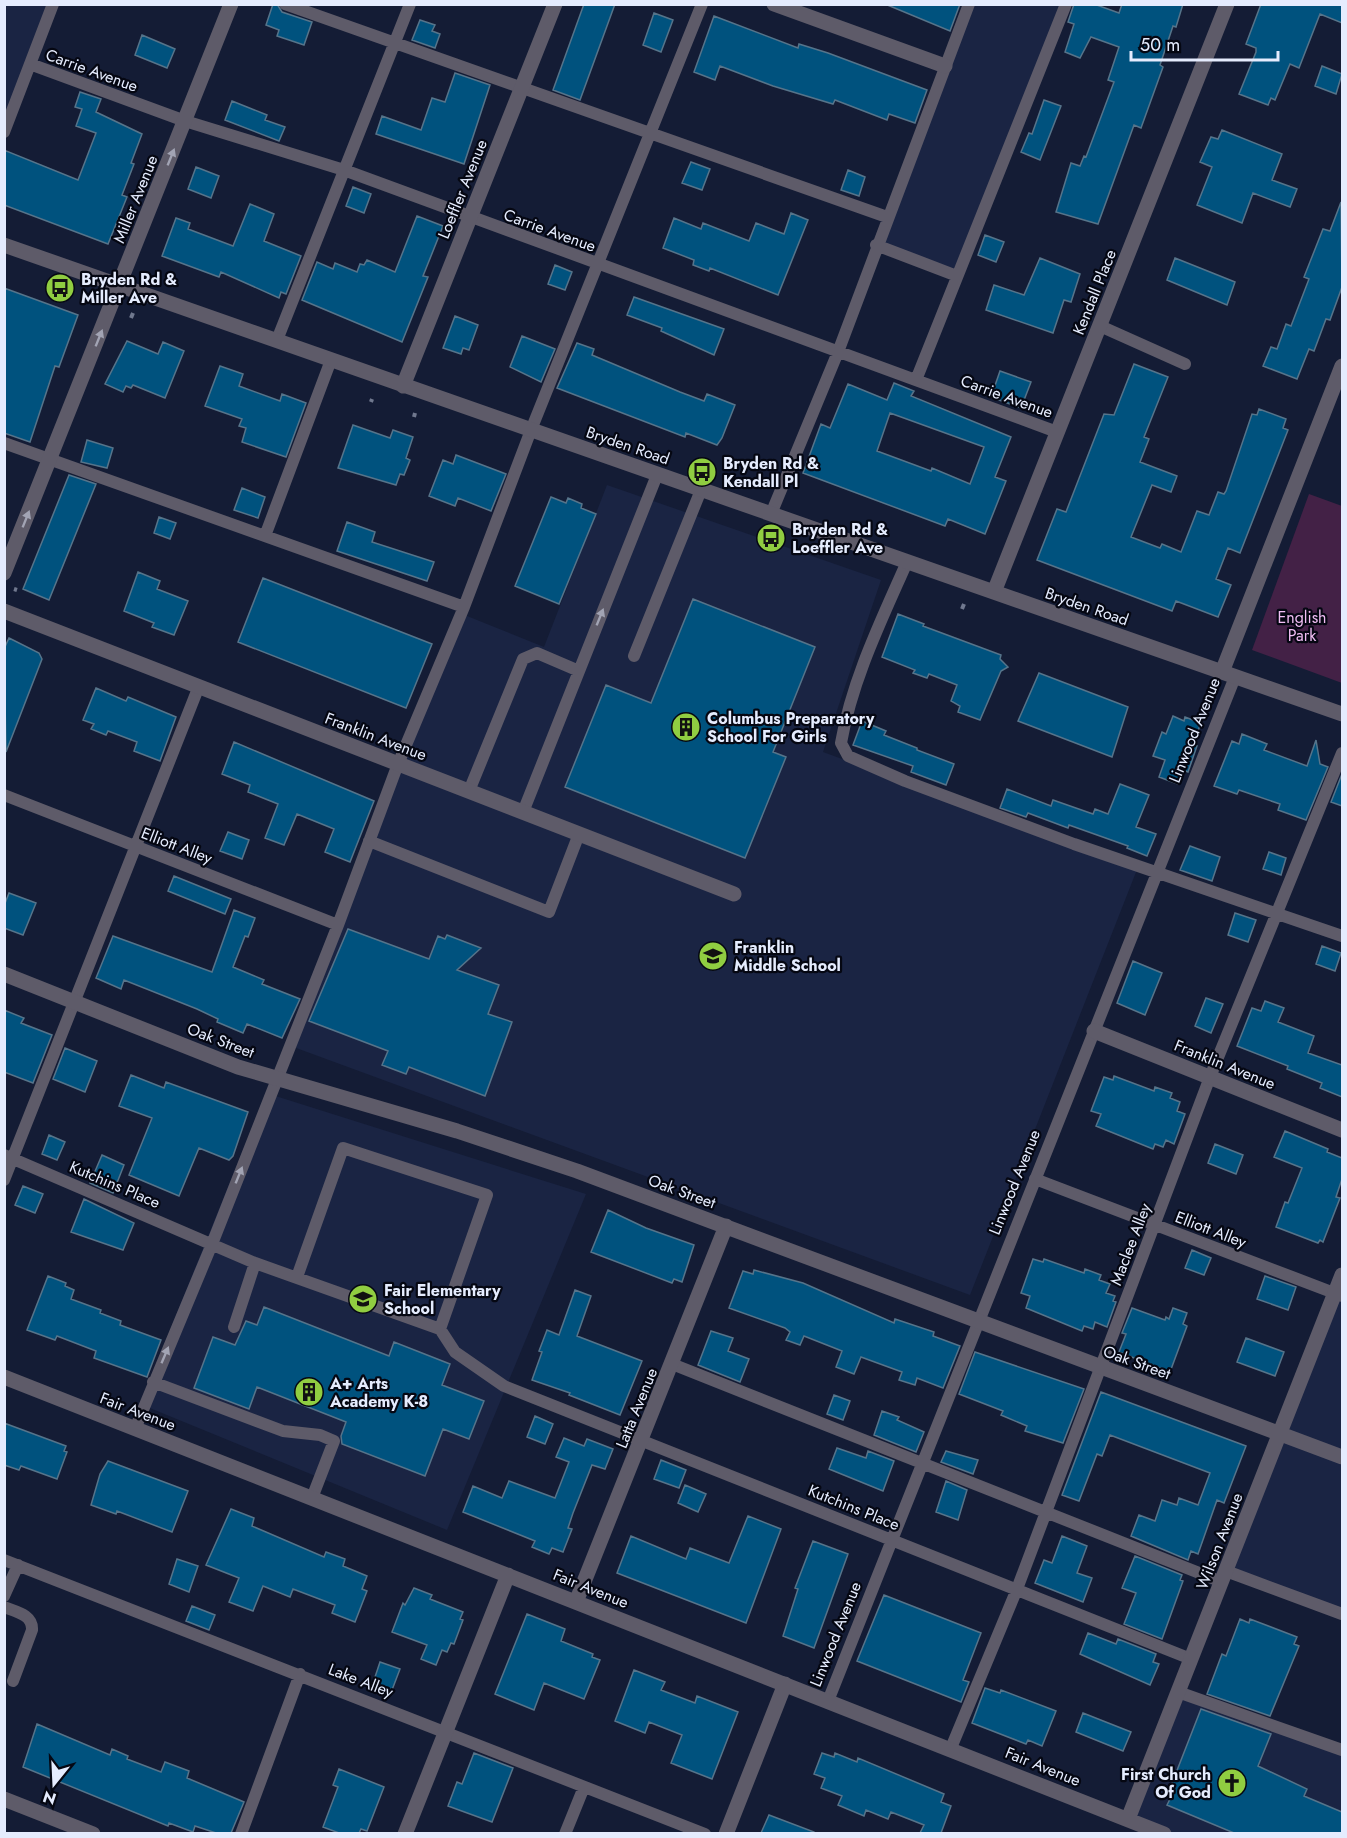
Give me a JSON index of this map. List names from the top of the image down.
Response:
{
  "streets": {
    "street": [
      "Loeffler Avenue",
      "Miller Avenue",
      "Kendall Place",
      "Bryden Road",
      "Linwood Avenue",
      "Franklin Avenue",
      "Oak Street",
      "Latta Avenue",
      "Fair Avenue",
      "Wilson Avenue"
    ],
    "lane": [
      "Carrie Avenue",
      "Elliott Alley",
      "Kutchins Place",
      "Maclee Alley",
      "Lake Alley"
    ]
  },
  "crossings": [
    ["Carrie Avenue", "Loeffler Avenue"],
    ["Carrie Avenue", "Miller Avenue"],
    ["Carrie Avenue", "Kendall Place"],
    ["Loeffler Avenue", "Bryden Road"],
    ["Miller Avenue", "Bryden Road"],
    ["Kendall Place", "Bryden Road"],
    ["Bryden Road", "Linwood Avenue"],
    ["Linwood Avenue", "Franklin Avenue"],
    ["Linwood Avenue", "Elliott Alley"],
    ["Linwood Avenue", "Oak Street"],
    ["Linwood Avenue", "Kutchins Place"],
    ["Linwood Avenue", "Fair Avenue"],
    ["Franklin Avenue", "Maclee Alley"],
    ["Elliott Alley", "Maclee Alley"],
    ["Elliott Alley", "Wilson Avenue"],
    ["Oak Street", "Maclee Alley"],
    ["Oak Street", "Latta Avenue"],
    ["Oak Street", "Wilson Avenue"],
    ["Kutchins Place", "Maclee Alley"],
    ["Kutchins Place", "Latta Avenue"],
    ["Kutchins Place", "Wilson Avenue"],
    ["Maclee Alley", "Fair Avenue"],
    ["Latta Avenue", "Fair Avenue"],
    ["Fair Avenue", "Wilson Avenue"]
  ],
  "one_way": ["Miller Avenue"],
  "parks": ["English Park"],
  "places": {
    "bus stop": ["Bryden Rd & Miller Ave", "Bryden Rd & Kendall Pl", "Bryden Rd & Loeffler Ave"],
    "building": ["Columbus Preparatory School For Girls", "A+ Arts Academy K-8"],
    "school or university": ["Franklin Middle School", "Fair Elementary School"],
    "church": ["First Church Of God"]
  },
  "scale_bar": "50 m",
  "north": "bottom"
}
